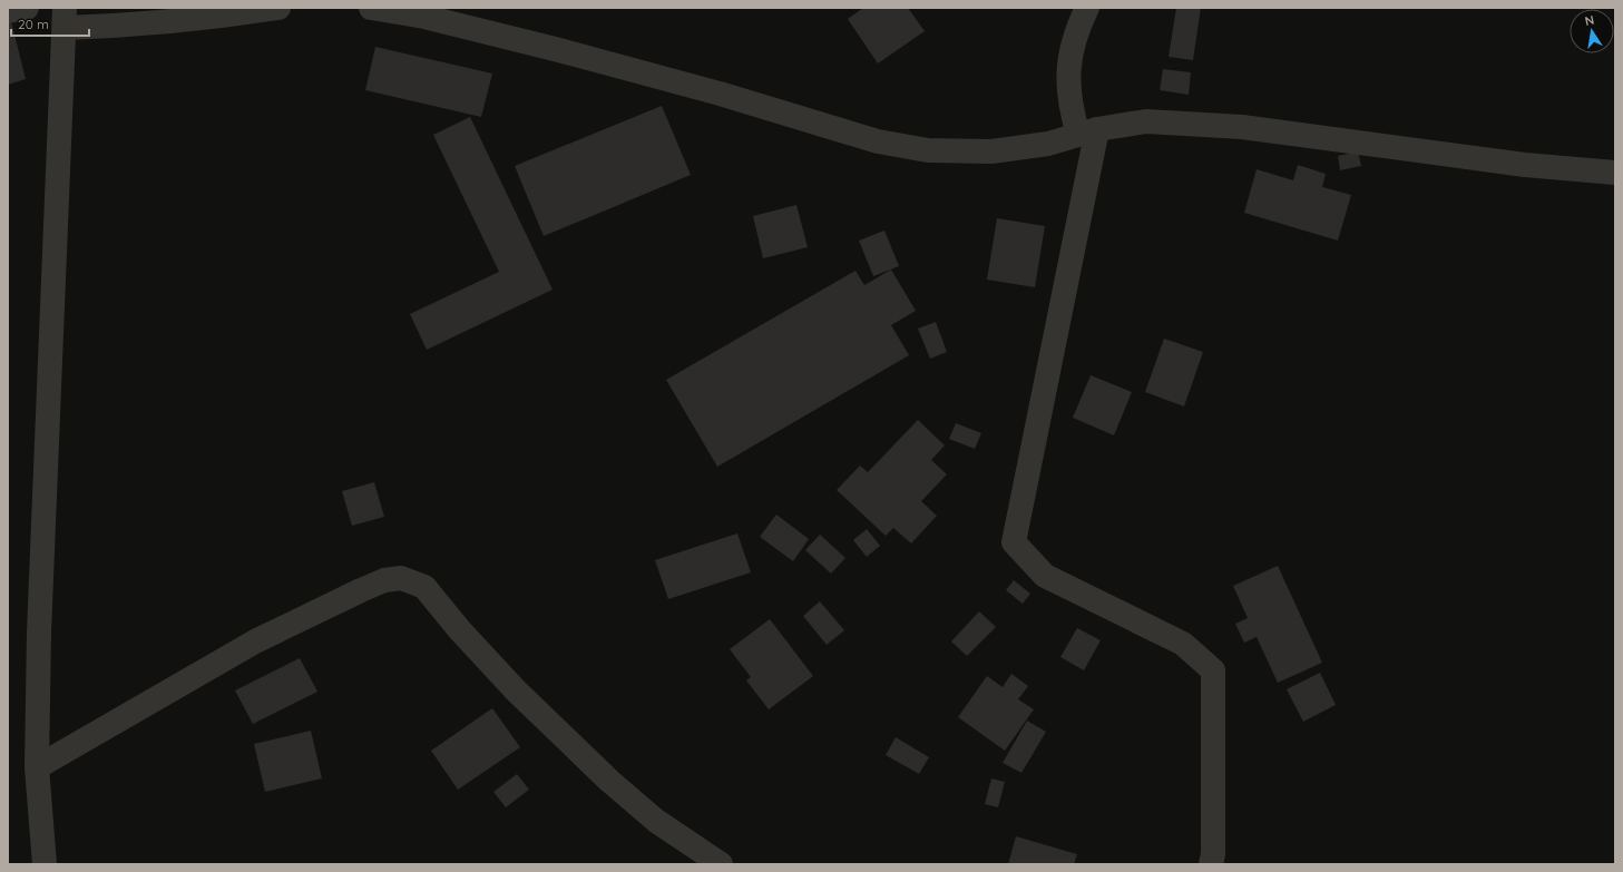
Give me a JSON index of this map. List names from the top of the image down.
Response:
{
  "scale_bar": "20 m",
  "north": "top"
}
